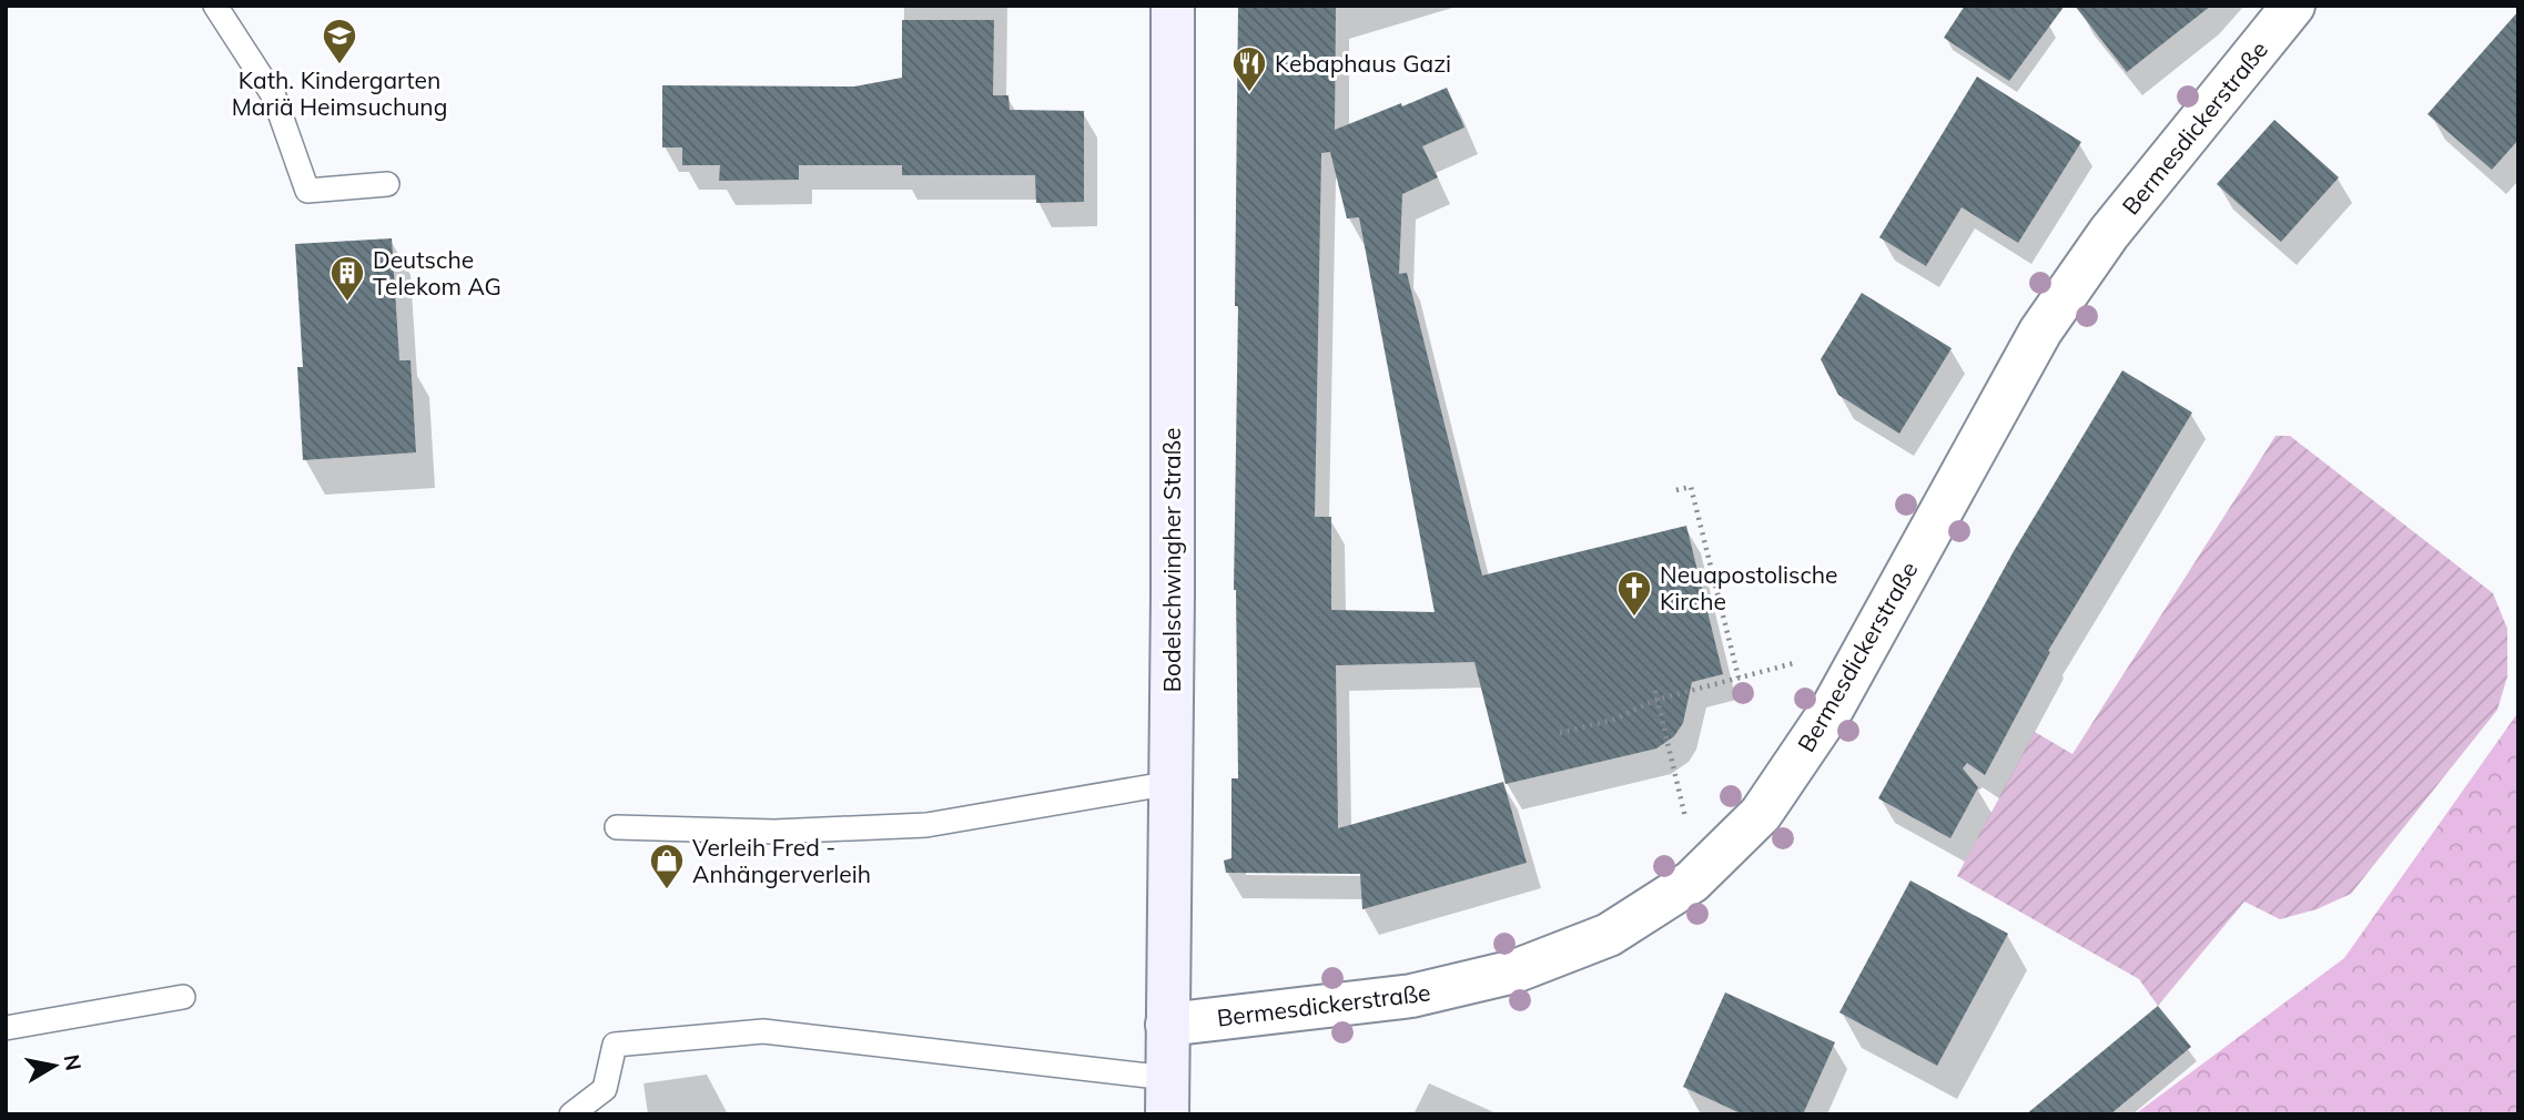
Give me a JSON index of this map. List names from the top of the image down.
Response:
{
  "streets": {
    "street": ["Bermesdickerstraße", "Bodelschwingher Straße"]
  },
  "crossings": [
    ["Bermesdickerstraße", "Bodelschwingher Straße"]
  ],
  "places": {
    "school or university": ["Kath. Kindergarten Mariä Heimsuchung"],
    "restaurant": ["Kebaphaus Gazi"],
    "building": ["Deutsche Telekom AG"],
    "church": ["Neuapostolische Kirche"],
    "shop": ["Verleih Fred - Anhängerverleih"]
  },
  "north": "right"
}
